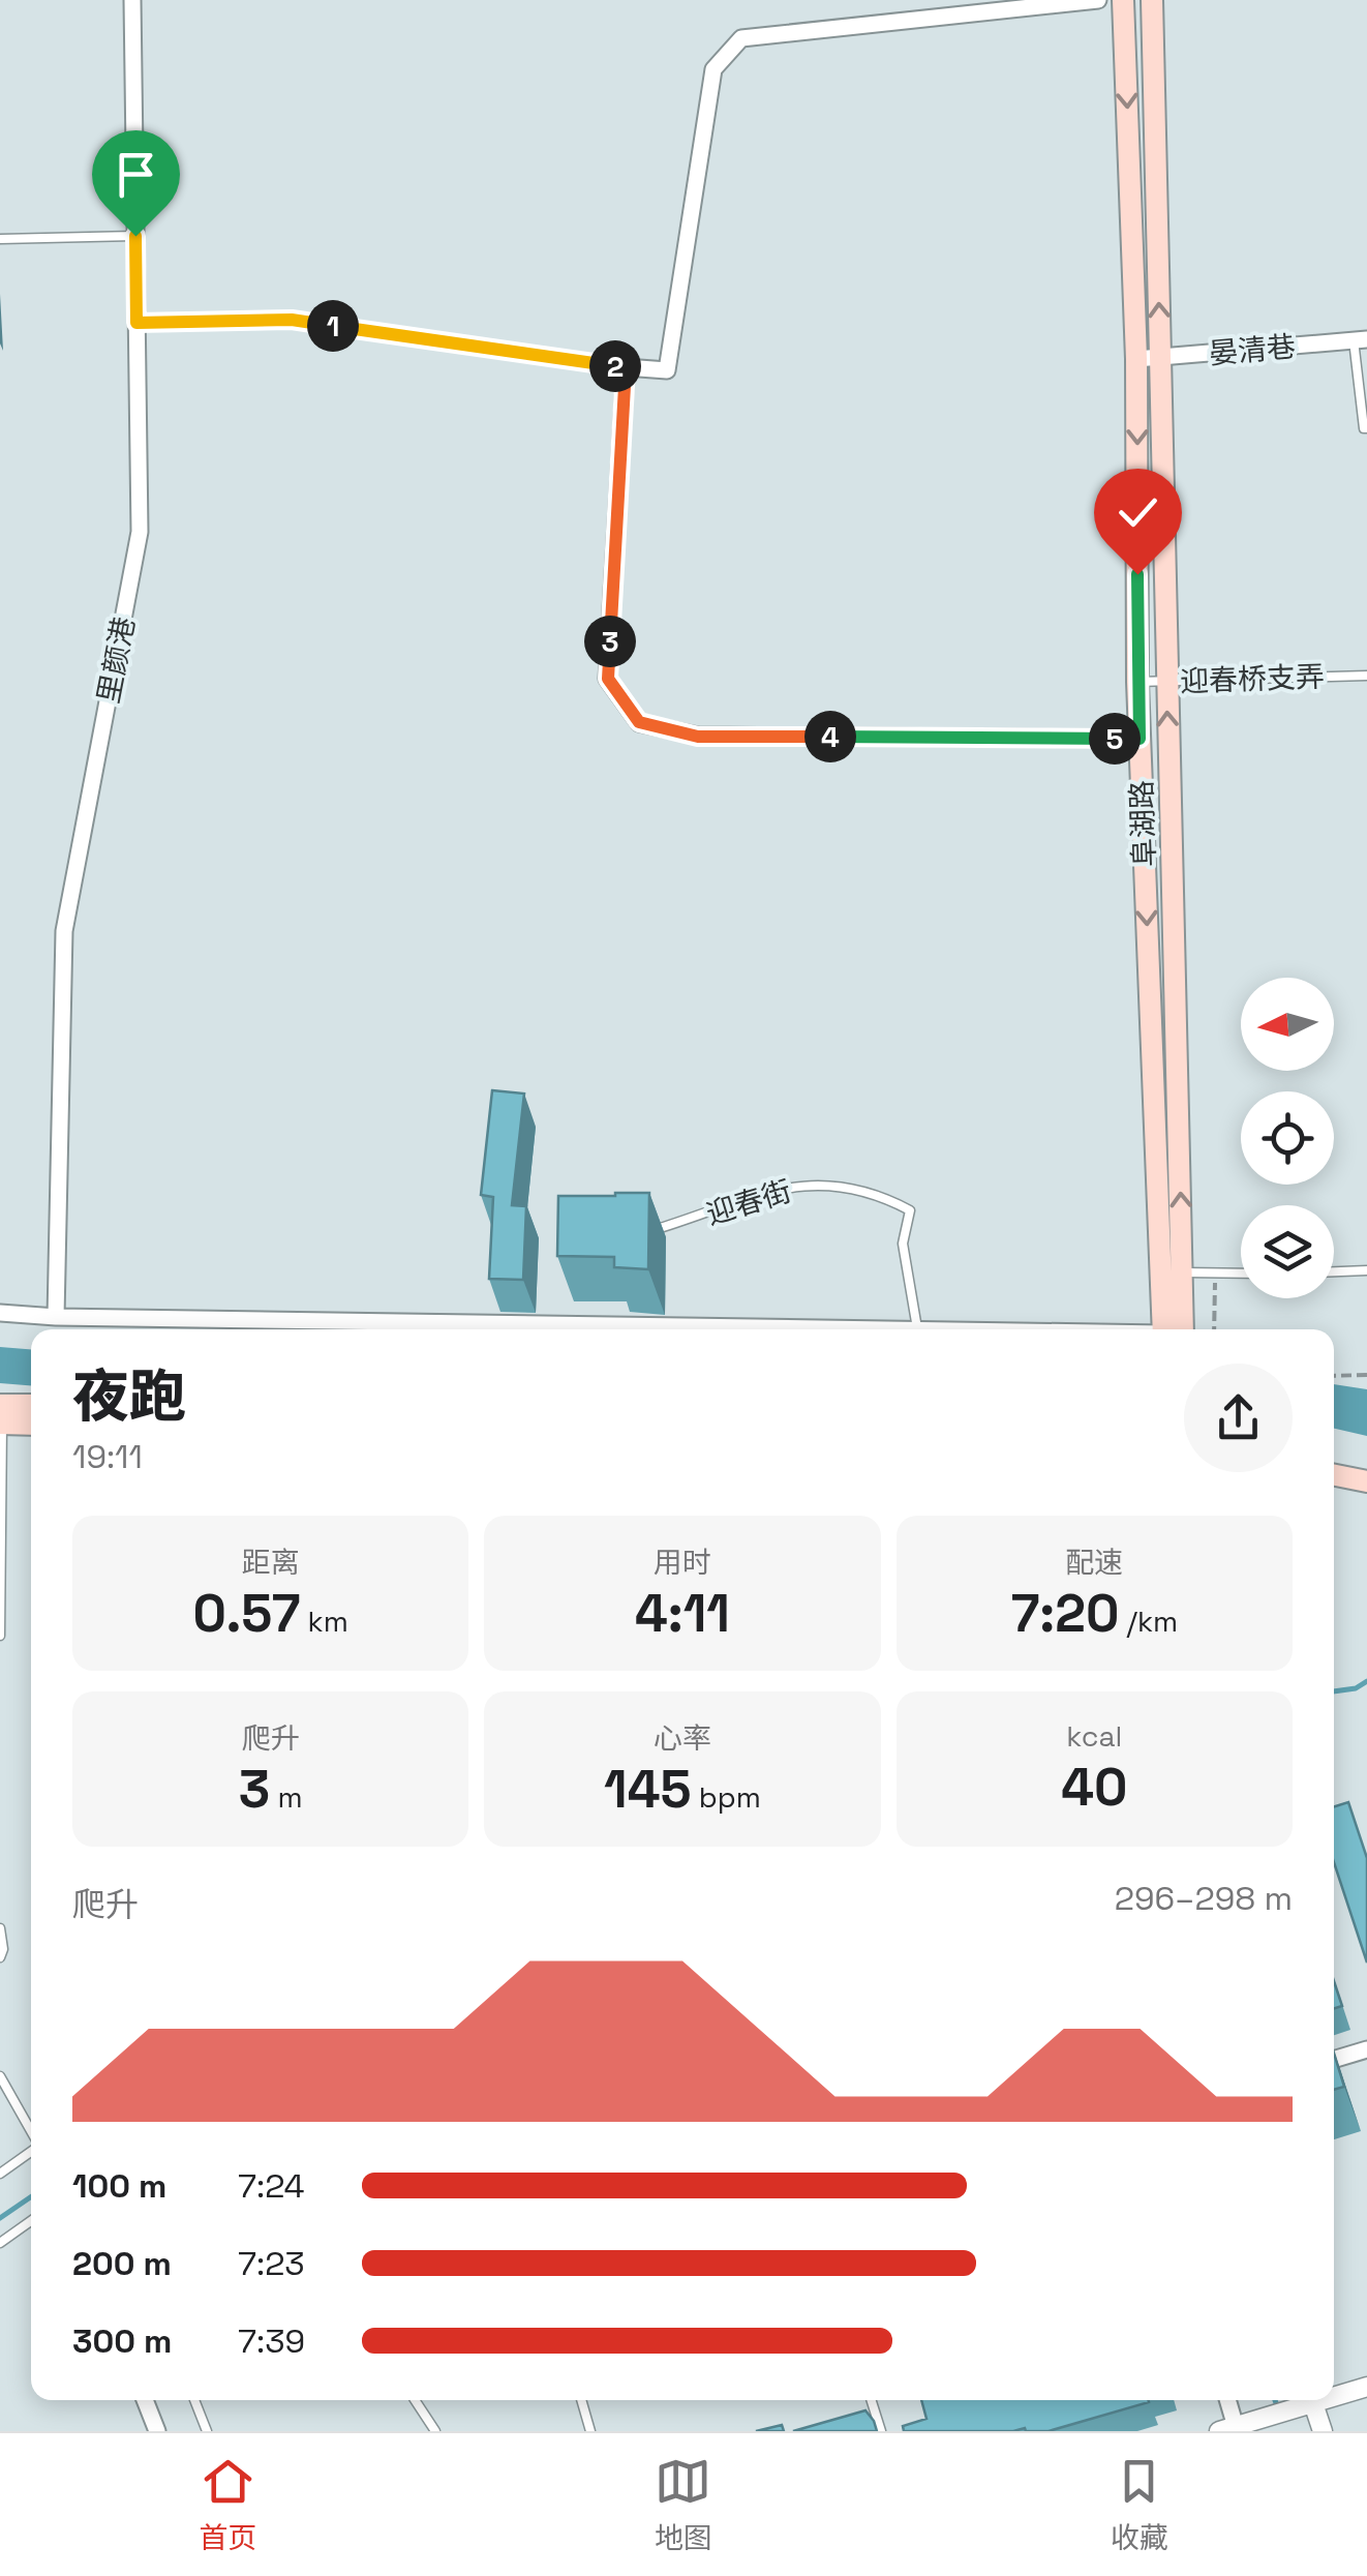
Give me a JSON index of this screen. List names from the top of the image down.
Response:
{
  "streets": {
    "main road": ["阜湖路"],
    "street": ["晏清巷", "里颜港"],
    "lane": ["迎春桥支弄", "迎春街"]
  },
  "crossings": [
    ["晏清巷", "阜湖路"],
    ["迎春桥支弄", "阜湖路"]
  ],
  "north": "left",
  "page": {
    "pins": [
      "1",
      "2",
      "3",
      "4",
      "5"
    ],
    "heading": ["夜跑", "19:11"],
    "stats": [
      ["距离", "0.57 km"],
      ["用时", "4:11"],
      ["配速", "7:20 /km"],
      ["爬升", "3 m"],
      ["心率", "145 bpm"],
      ["kcal", "40"]
    ],
    "chart": ["爬升", "296–298 m"],
    "list": [
      {
        "name": "100 m",
        "note": "7:24"
      },
      {
        "name": "200 m",
        "note": "7:23"
      },
      {
        "name": "300 m",
        "note": "7:39"
      }
    ],
    "tabs": ["首页", "地图", "收藏"]
  }
}
